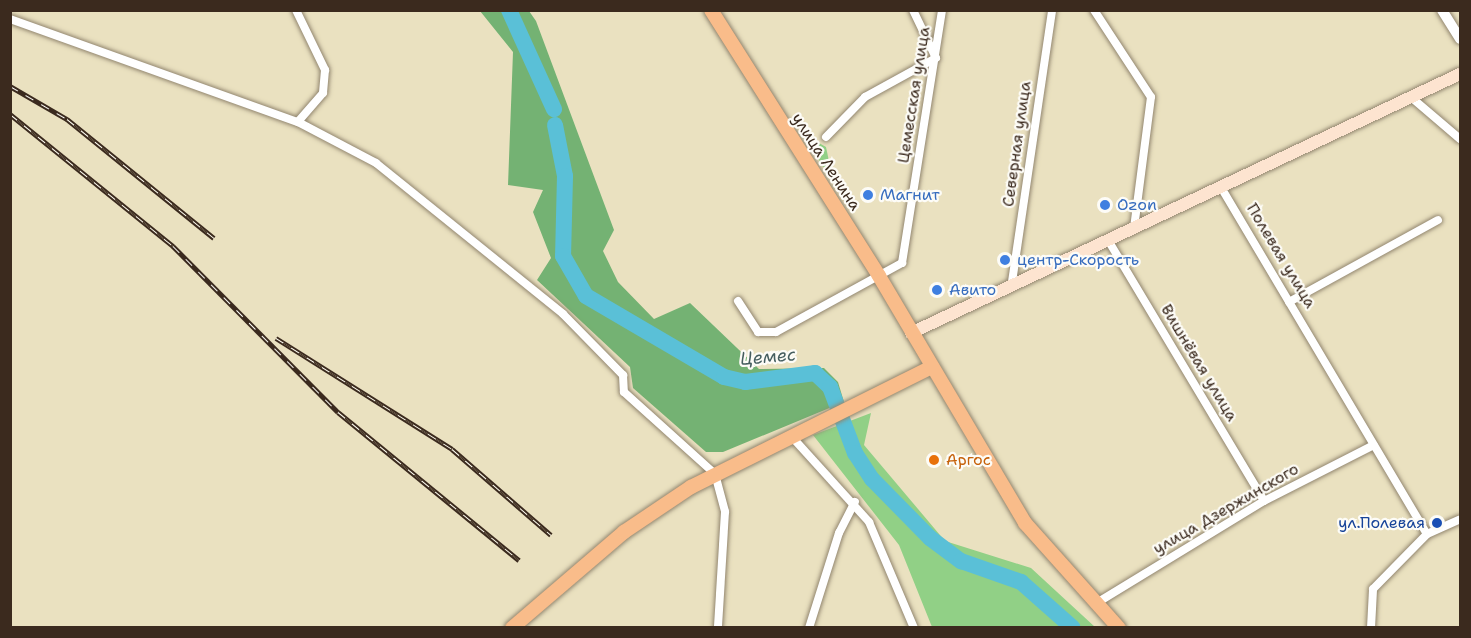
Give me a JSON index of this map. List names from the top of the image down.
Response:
{
  "streets": {
    "main road": ["улица Ленина"],
    "street": [
      "Цемесская улица",
      "Северная улица",
      "Полевая улица",
      "Вишнёвая улица",
      "улица Дзержинского"
    ]
  },
  "crossings": [
    ["Цемесская улица", "улица Ленина"],
    ["Полевая улица", "улица Дзержинского"],
    ["Вишнёвая улица", "улица Дзержинского"]
  ],
  "water": ["Цемес"],
  "places": [
    "Магнит",
    "Ozon",
    "центр-Скорость",
    "Авито",
    "Аргос",
    "ул.Полевая"
  ]
}
